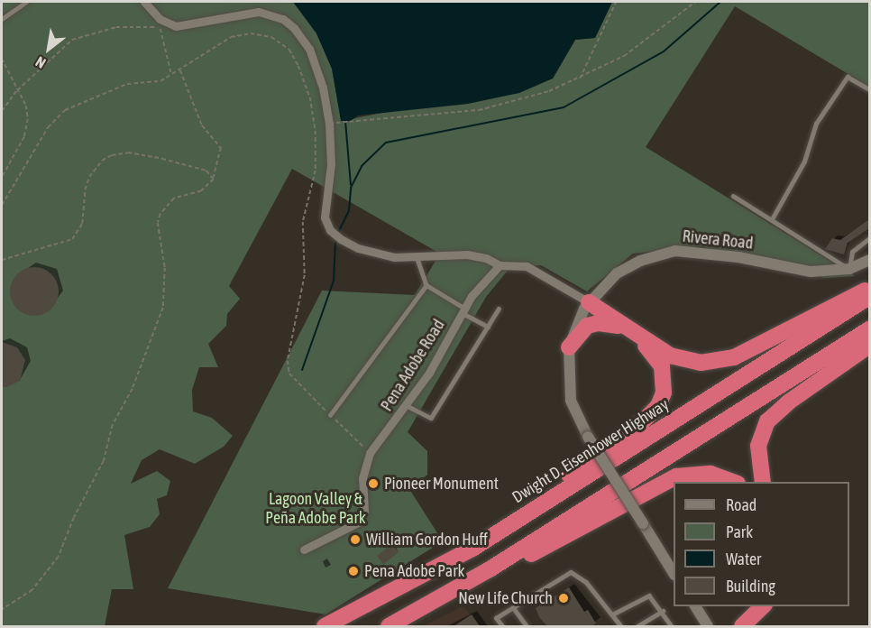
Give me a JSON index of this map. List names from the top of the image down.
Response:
{
  "streets": {
    "highway": ["Dwight D. Eisenhower Highway"],
    "street": ["Rivera Road", "Pena Adobe Road"]
  },
  "parks": ["Lagoon Valley & Peña Adobe Park"],
  "places": [
    "Pioneer Monument",
    "William Gordon Huff",
    "Pena Adobe Park",
    "New Life Church"
  ],
  "legend": [
    "Road",
    "Park",
    "Water",
    "Building"
  ],
  "north": "bottom left"
}
